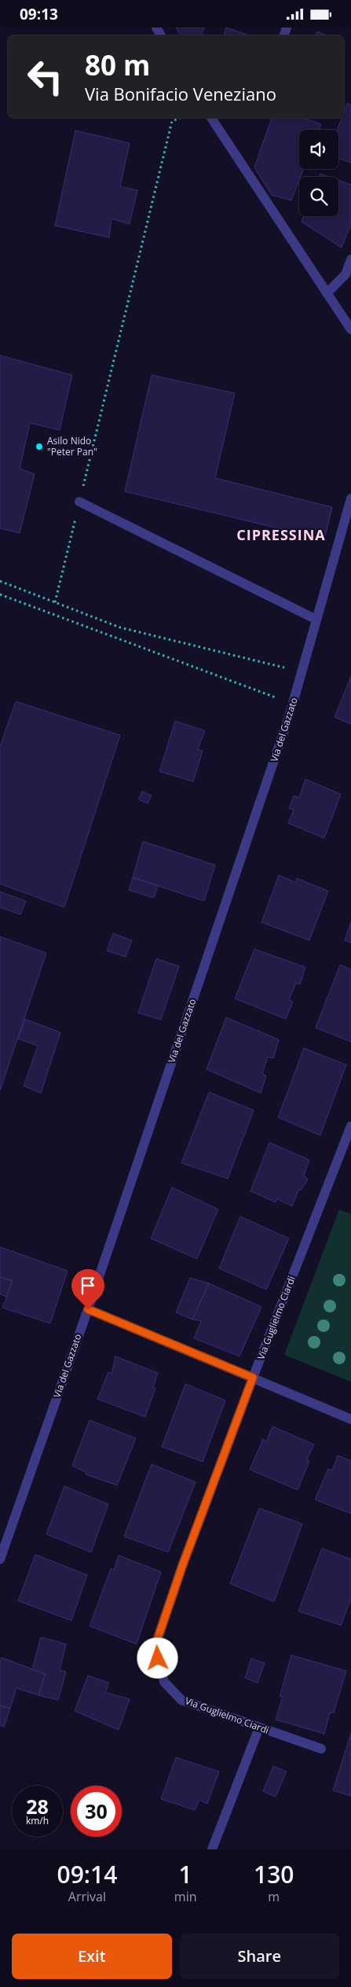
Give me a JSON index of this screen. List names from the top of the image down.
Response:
{
  "streets": {
    "street": ["Via del Gazzato", "Via Guglielmo Ciardi"]
  },
  "districts": ["CIPRESSINA"],
  "places": ["Asilo Nido \"Peter Pan\""],
  "page": {
    "status": "09:13",
    "turn": ["80 m", "Via Bonifacio Veneziano"],
    "speed": "28 km/h",
    "limit": "30",
    "eta": [
      "09:14",
      "Arrival",
      "1",
      "min",
      "130",
      "m"
    ],
    "buttons": ["Exit", "Share"]
  }
}
